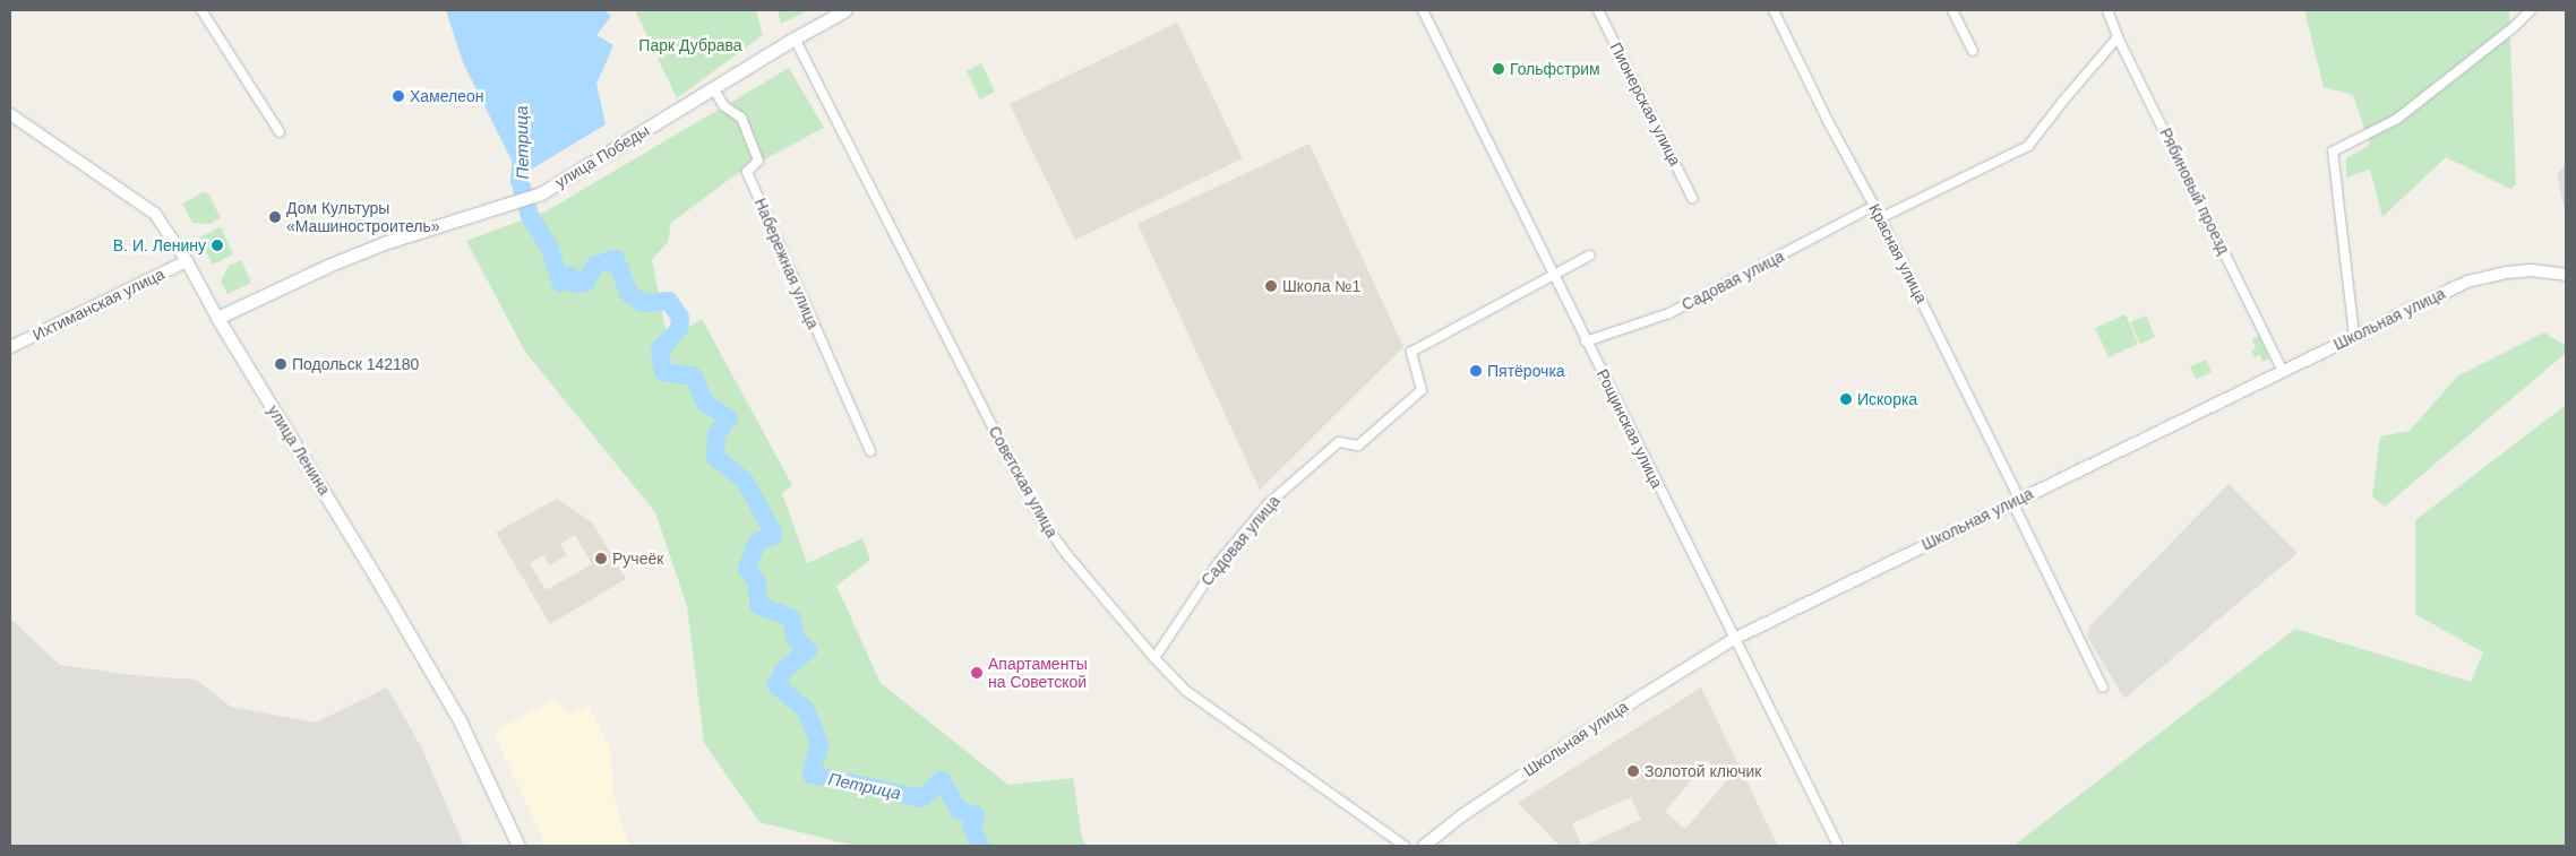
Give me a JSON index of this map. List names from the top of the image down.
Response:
{
  "streets": {
    "main road": ["улица Победы", "улица Ленина"],
    "street": [
      "Пионерская улица",
      "Рябиновый проезд",
      "Красная улица",
      "Набережная улица",
      "Садовая улица",
      "Ихтиманская улица",
      "Школьная улица",
      "Рощинская улица",
      "Советская улица"
    ]
  },
  "crossings": [
    ["улица Победы", "Набережная улица"],
    ["улица Победы", "улица Ленина"],
    ["улица Победы", "Советская улица"],
    ["Рябиновый проезд", "Школьная улица"],
    ["Красная улица", "Садовая улица"],
    ["Красная улица", "Школьная улица"],
    ["Садовая улица", "Рощинская улица"],
    ["Садовая улица", "Советская улица"],
    ["Ихтиманская улица", "улица Ленина"],
    ["Школьная улица", "Рощинская улица"]
  ],
  "water": ["Петрица"],
  "parks": ["Парк Дубрава"],
  "places": [
    "Гольфстрим",
    "Хамелеон",
    "Дом Культуры «Машиностроитель»",
    "В. И. Ленину",
    "Школа №1",
    "Подольск 142180",
    "Пятёрочка",
    "Искорка",
    "Ручеёк",
    "Апартаменты на Советской",
    "Золотой ключик"
  ]
}
